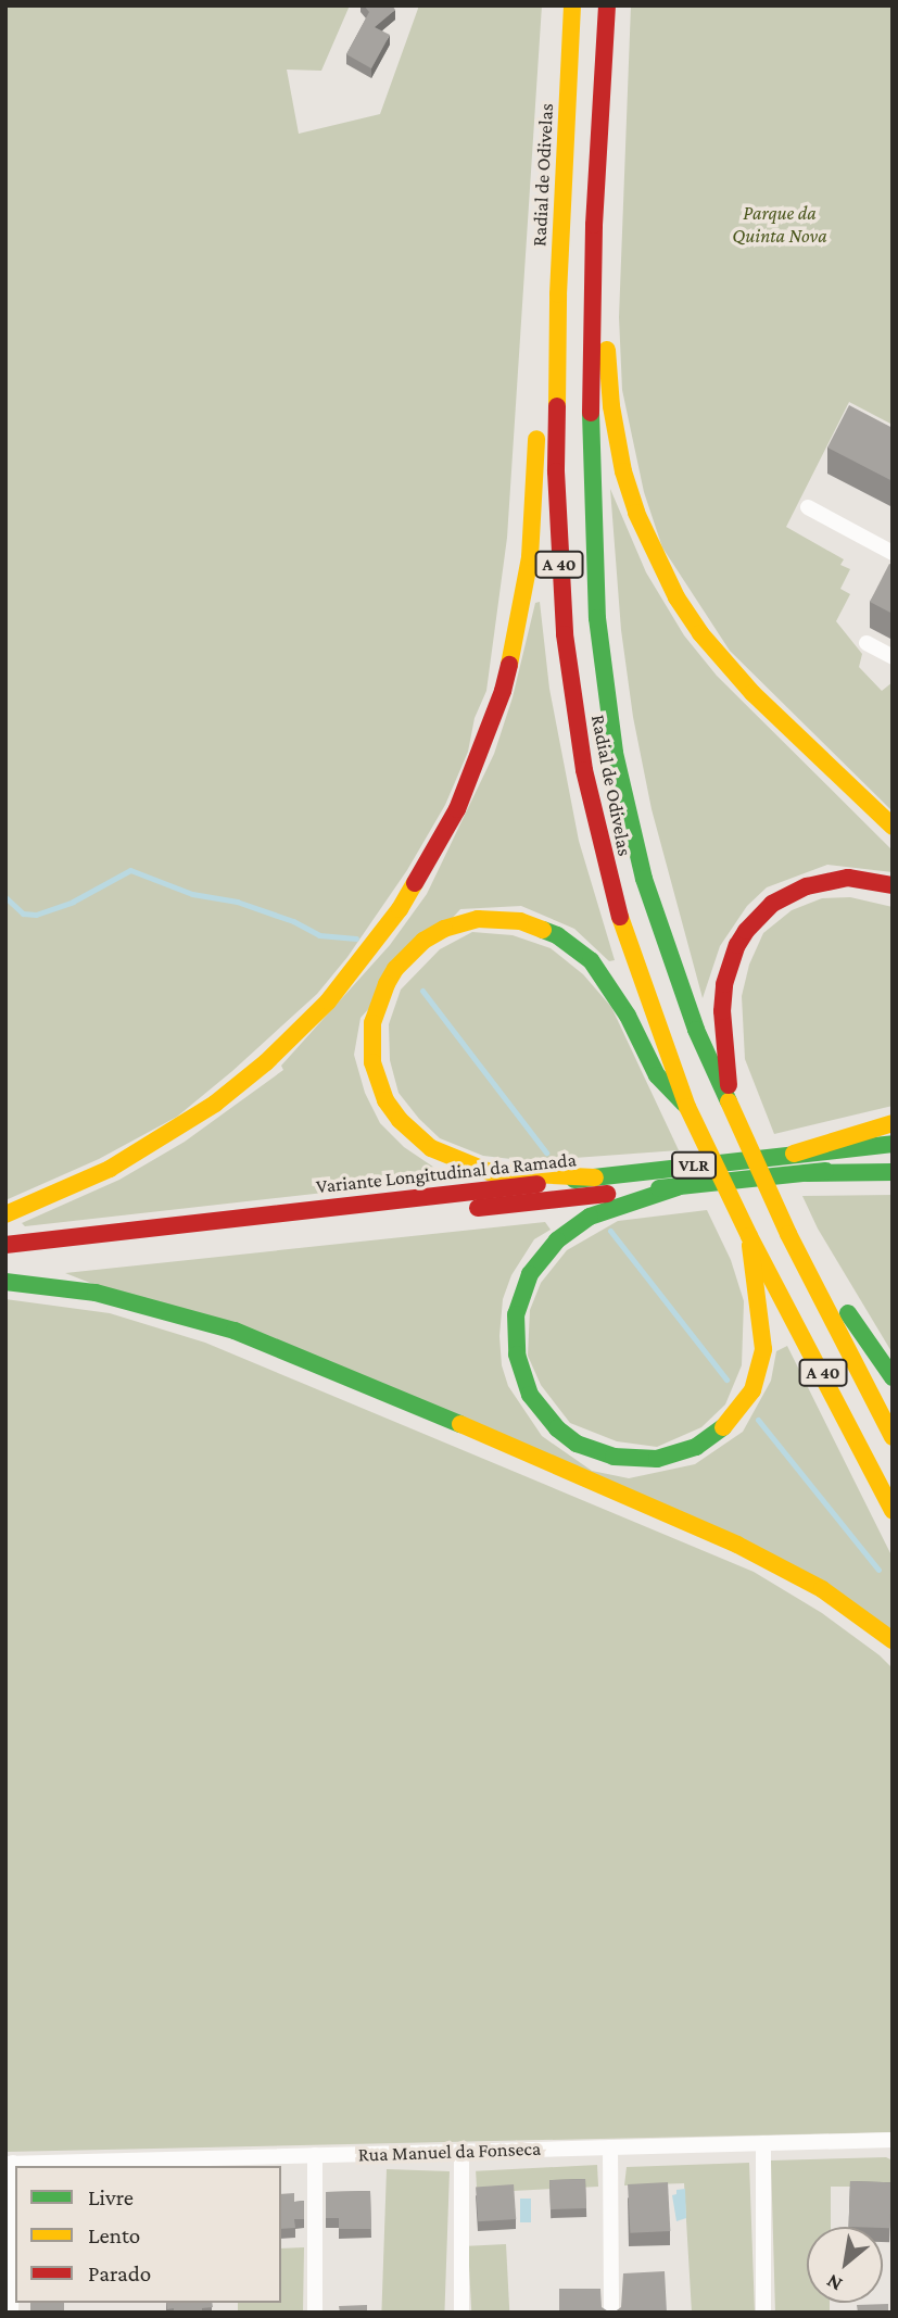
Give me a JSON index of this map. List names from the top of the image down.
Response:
{
  "streets": {
    "main road": [
      "Radial de Odivelas",
      "A 40",
      "VLR",
      "Variante Longitudinal da Ramada"
    ],
    "street": ["Rua Manuel da Fonseca"]
  },
  "parks": ["Parque da Quinta Nova"],
  "legend": ["Livre", "Lento", "Parado"],
  "north": "bottom left"
}
